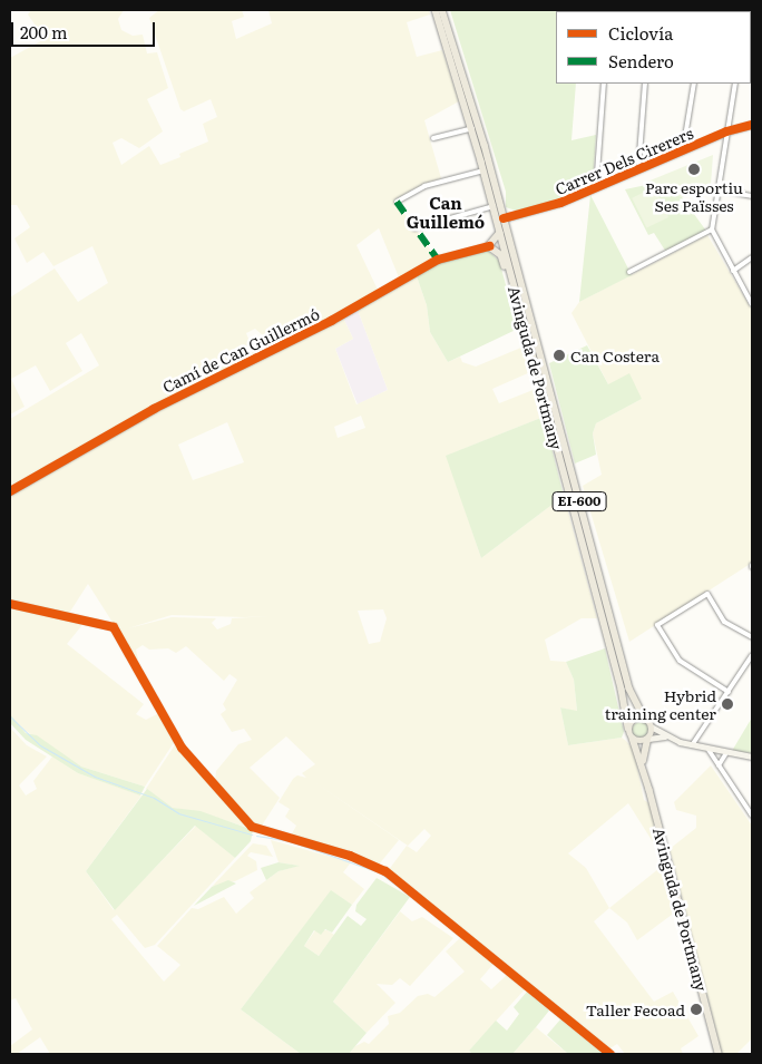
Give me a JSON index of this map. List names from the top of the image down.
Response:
{
  "streets": {
    "main road": ["Avinguda de Portmany", "EI-600"],
    "street": ["Carrer Dels Cirerers", "Camí de Can Guillermó"]
  },
  "crossings": [
    ["Carrer Dels Cirerers", "Avinguda de Portmany"],
    ["Avinguda de Portmany", "EI-600"]
  ],
  "districts": ["Can Guillemó"],
  "places": [
    "Parc esportiu Ses Païsses",
    "Can Costera",
    "Hybrid training center",
    "Taller Fecoad"
  ],
  "legend": ["Ciclovía", "Sendero"],
  "scale_bar": "200 m"
}
